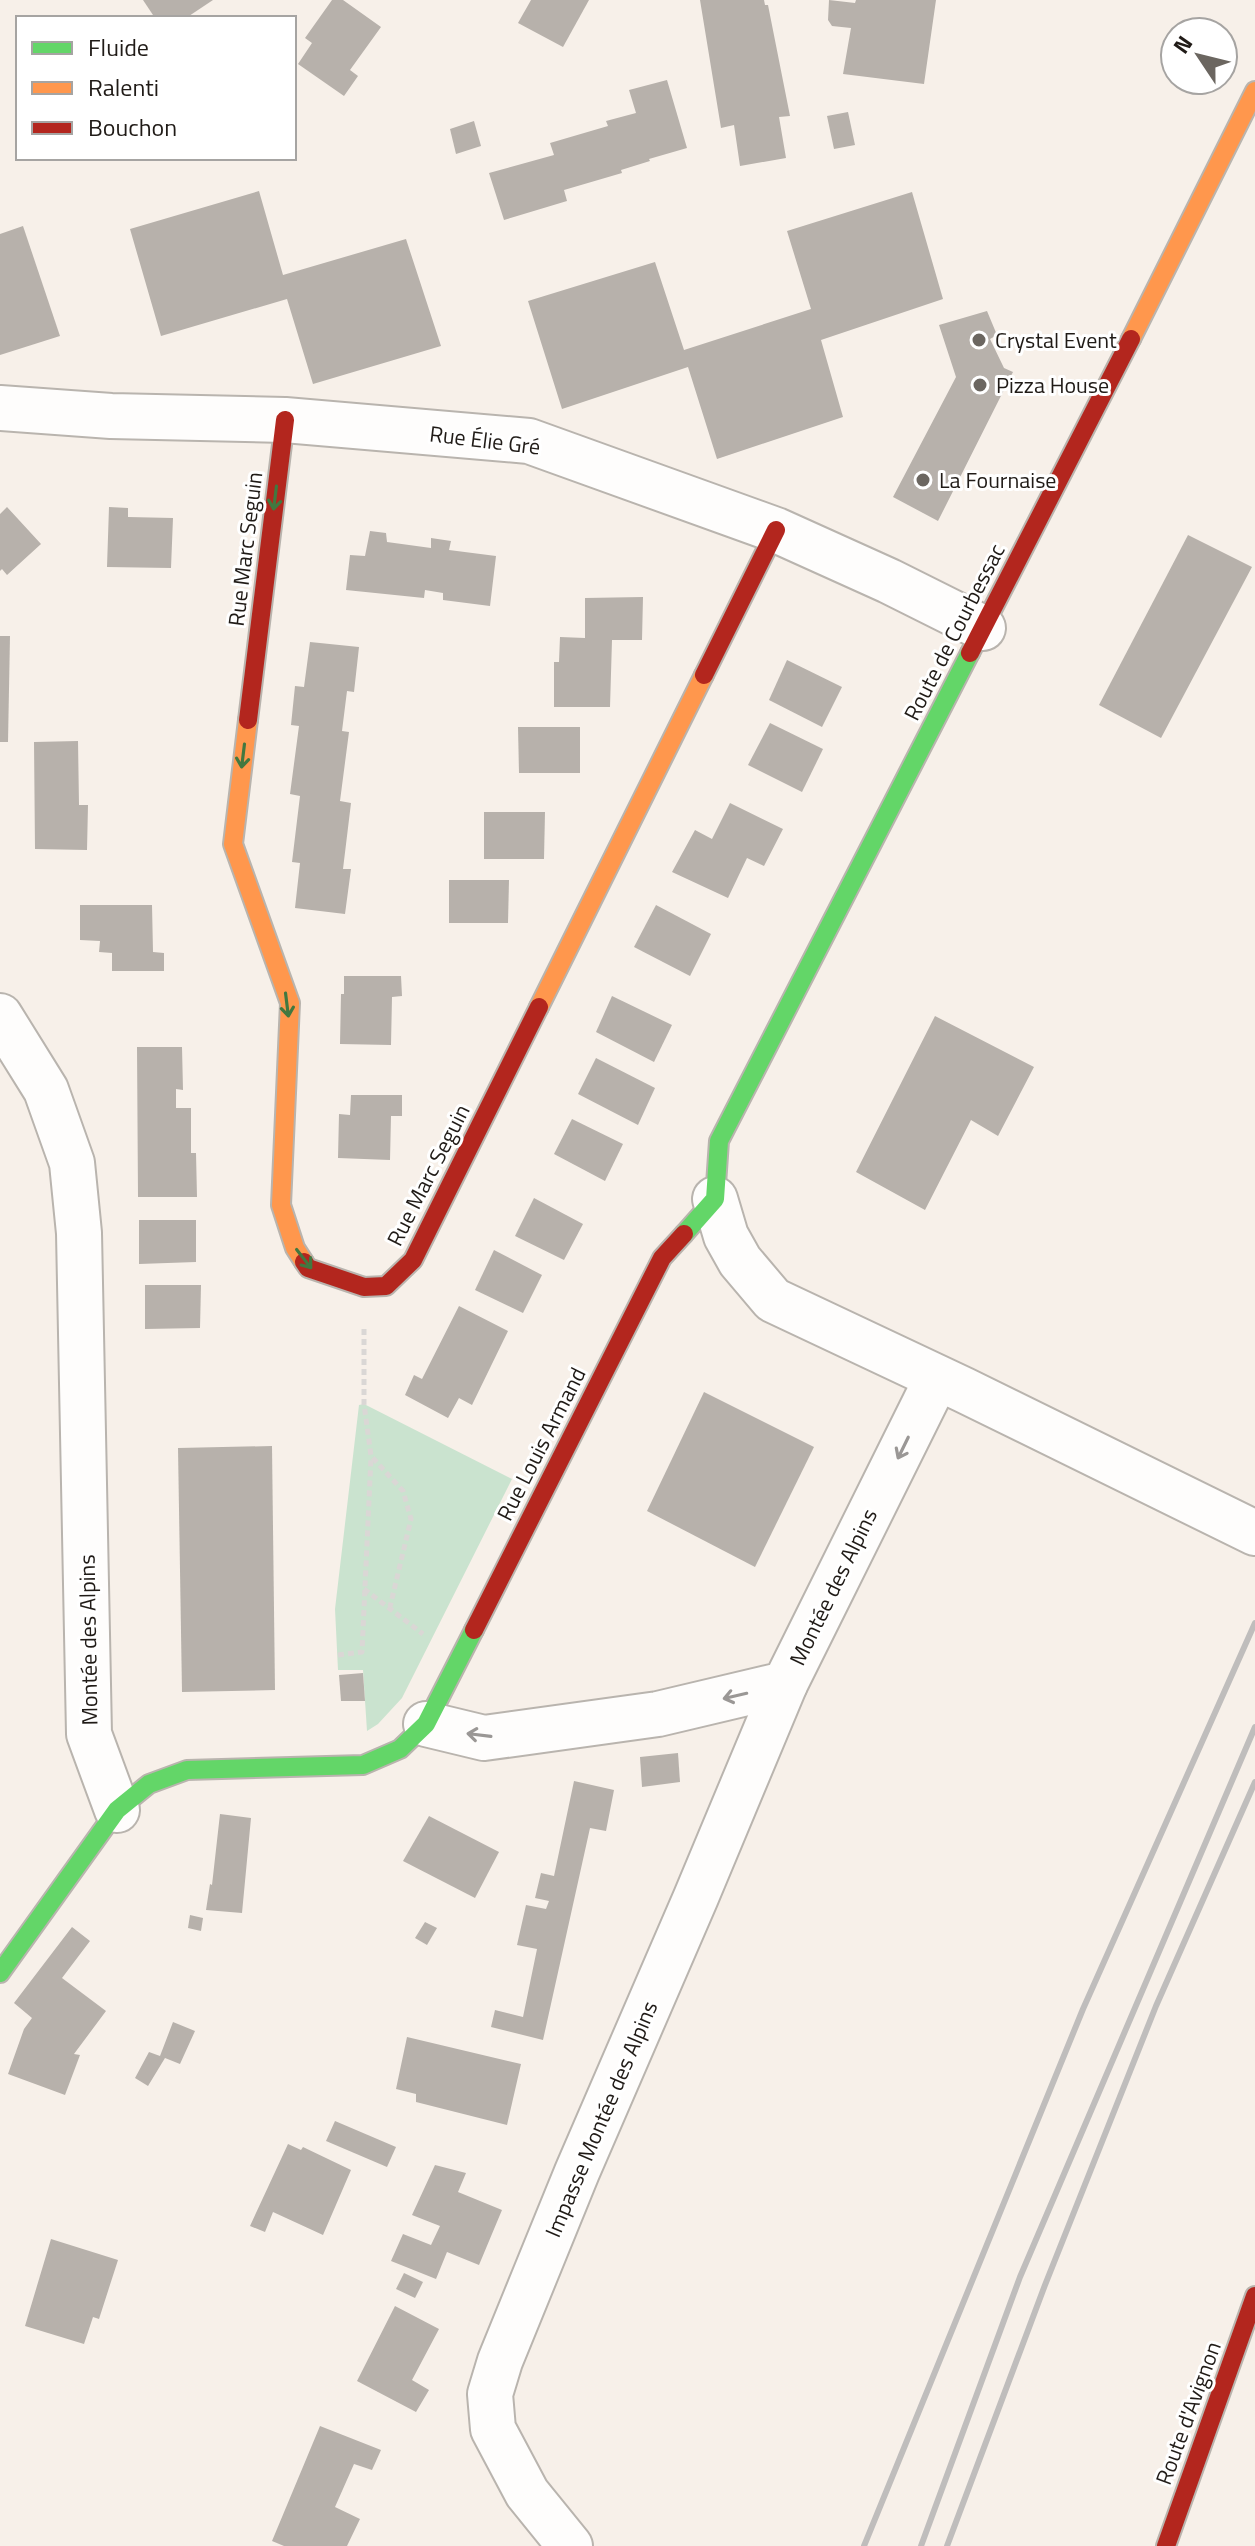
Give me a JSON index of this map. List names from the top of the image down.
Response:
{
  "streets": {
    "street": [
      "Rue Élie Gré",
      "Rue Marc Seguin",
      "Route de Courbessac",
      "Rue Louis Armand",
      "Montée des Alpins",
      "Impasse Montée des Alpins",
      "Route d'Avignon"
    ]
  },
  "crossings": [
    ["Rue Élie Gré", "Rue Marc Seguin"],
    ["Rue Élie Gré", "Route de Courbessac"],
    ["Route de Courbessac", "Rue Louis Armand"],
    ["Rue Louis Armand", "Montée des Alpins"],
    ["Montée des Alpins", "Impasse Montée des Alpins"]
  ],
  "one_way": ["Rue Marc Seguin", "Montée des Alpins"],
  "places": ["Crystal Event", "Pizza House", "La Fournaise"],
  "legend": ["Fluide", "Ralenti", "Bouchon"],
  "north": "top left"
}
